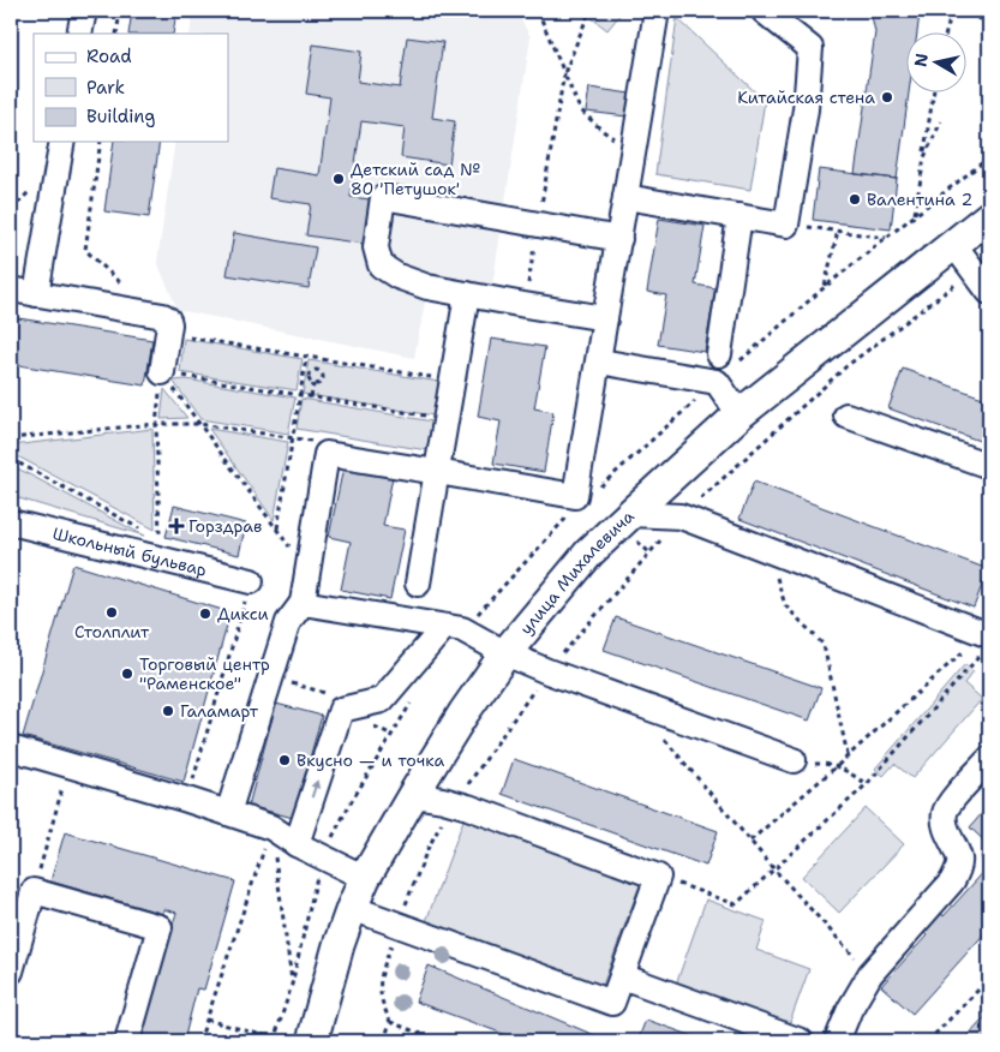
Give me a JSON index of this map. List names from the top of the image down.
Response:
{
  "streets": {
    "main road": ["улица Михалевича"],
    "street": ["Школьный бульвар"]
  },
  "places": {
    "other": [
      "Китайская стена",
      "Детский сад № 80 'Петушок'",
      "Валентина 2",
      "Столплит",
      "Дикси",
      "Торговый центр \"Раменское\"",
      "Галамарт",
      "Вкусно — и точка"
    ],
    "health": ["Горздрав"]
  },
  "legend": ["Road", "Park", "Building"],
  "north": "left"
}
